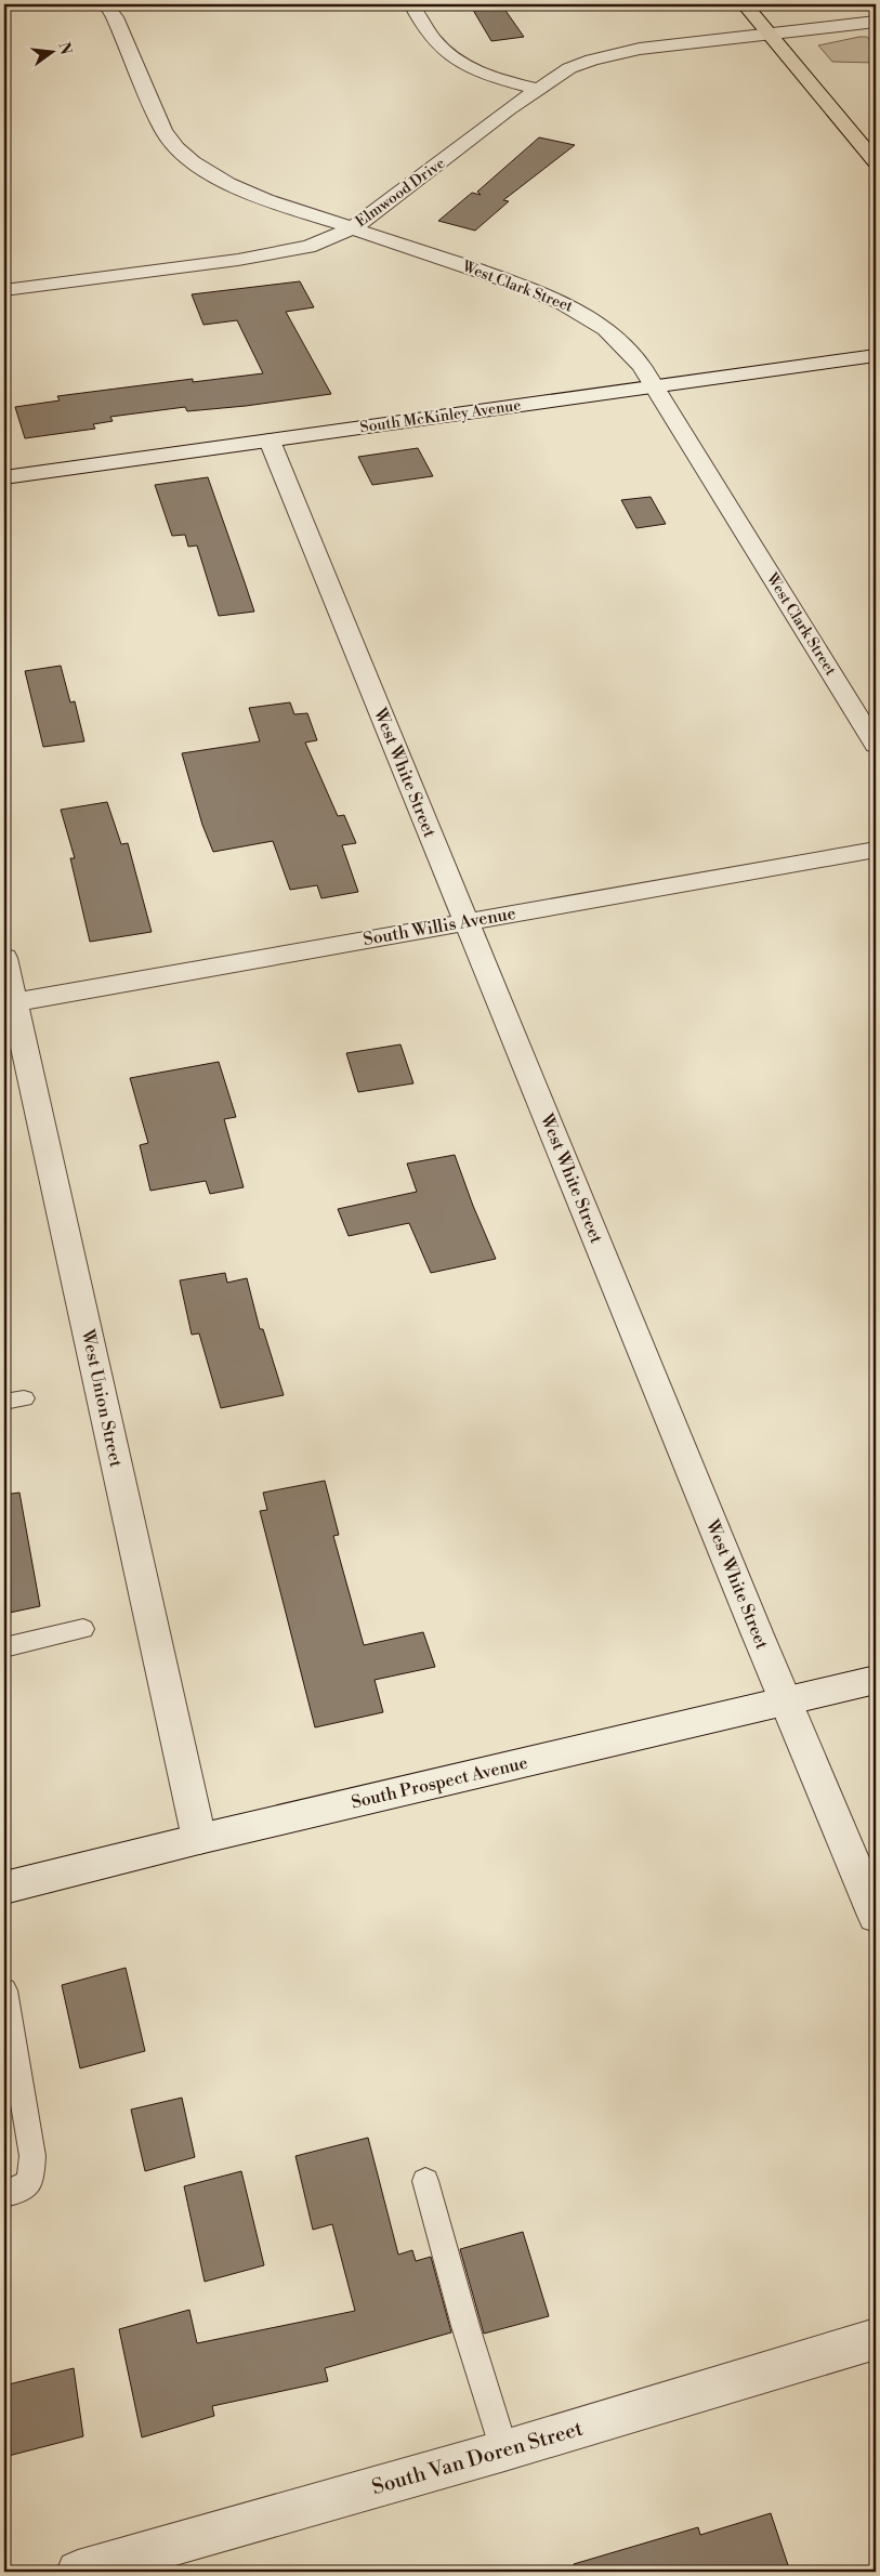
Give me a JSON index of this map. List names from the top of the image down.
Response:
{
  "streets": {
    "street": [
      "Elmwood Drive",
      "West Clark Street",
      "South McKinley Avenue",
      "West White Street",
      "South Willis Avenue",
      "West Union Street",
      "South Prospect Avenue",
      "South Van Doren Street"
    ]
  },
  "crossings": [
    ["Elmwood Drive", "West Clark Street"],
    ["West Clark Street", "South McKinley Avenue"],
    ["South McKinley Avenue", "West White Street"],
    ["West White Street", "South Willis Avenue"],
    ["West White Street", "South Prospect Avenue"],
    ["South Willis Avenue", "West Union Street"],
    ["West Union Street", "South Prospect Avenue"]
  ],
  "north": "right"
}
